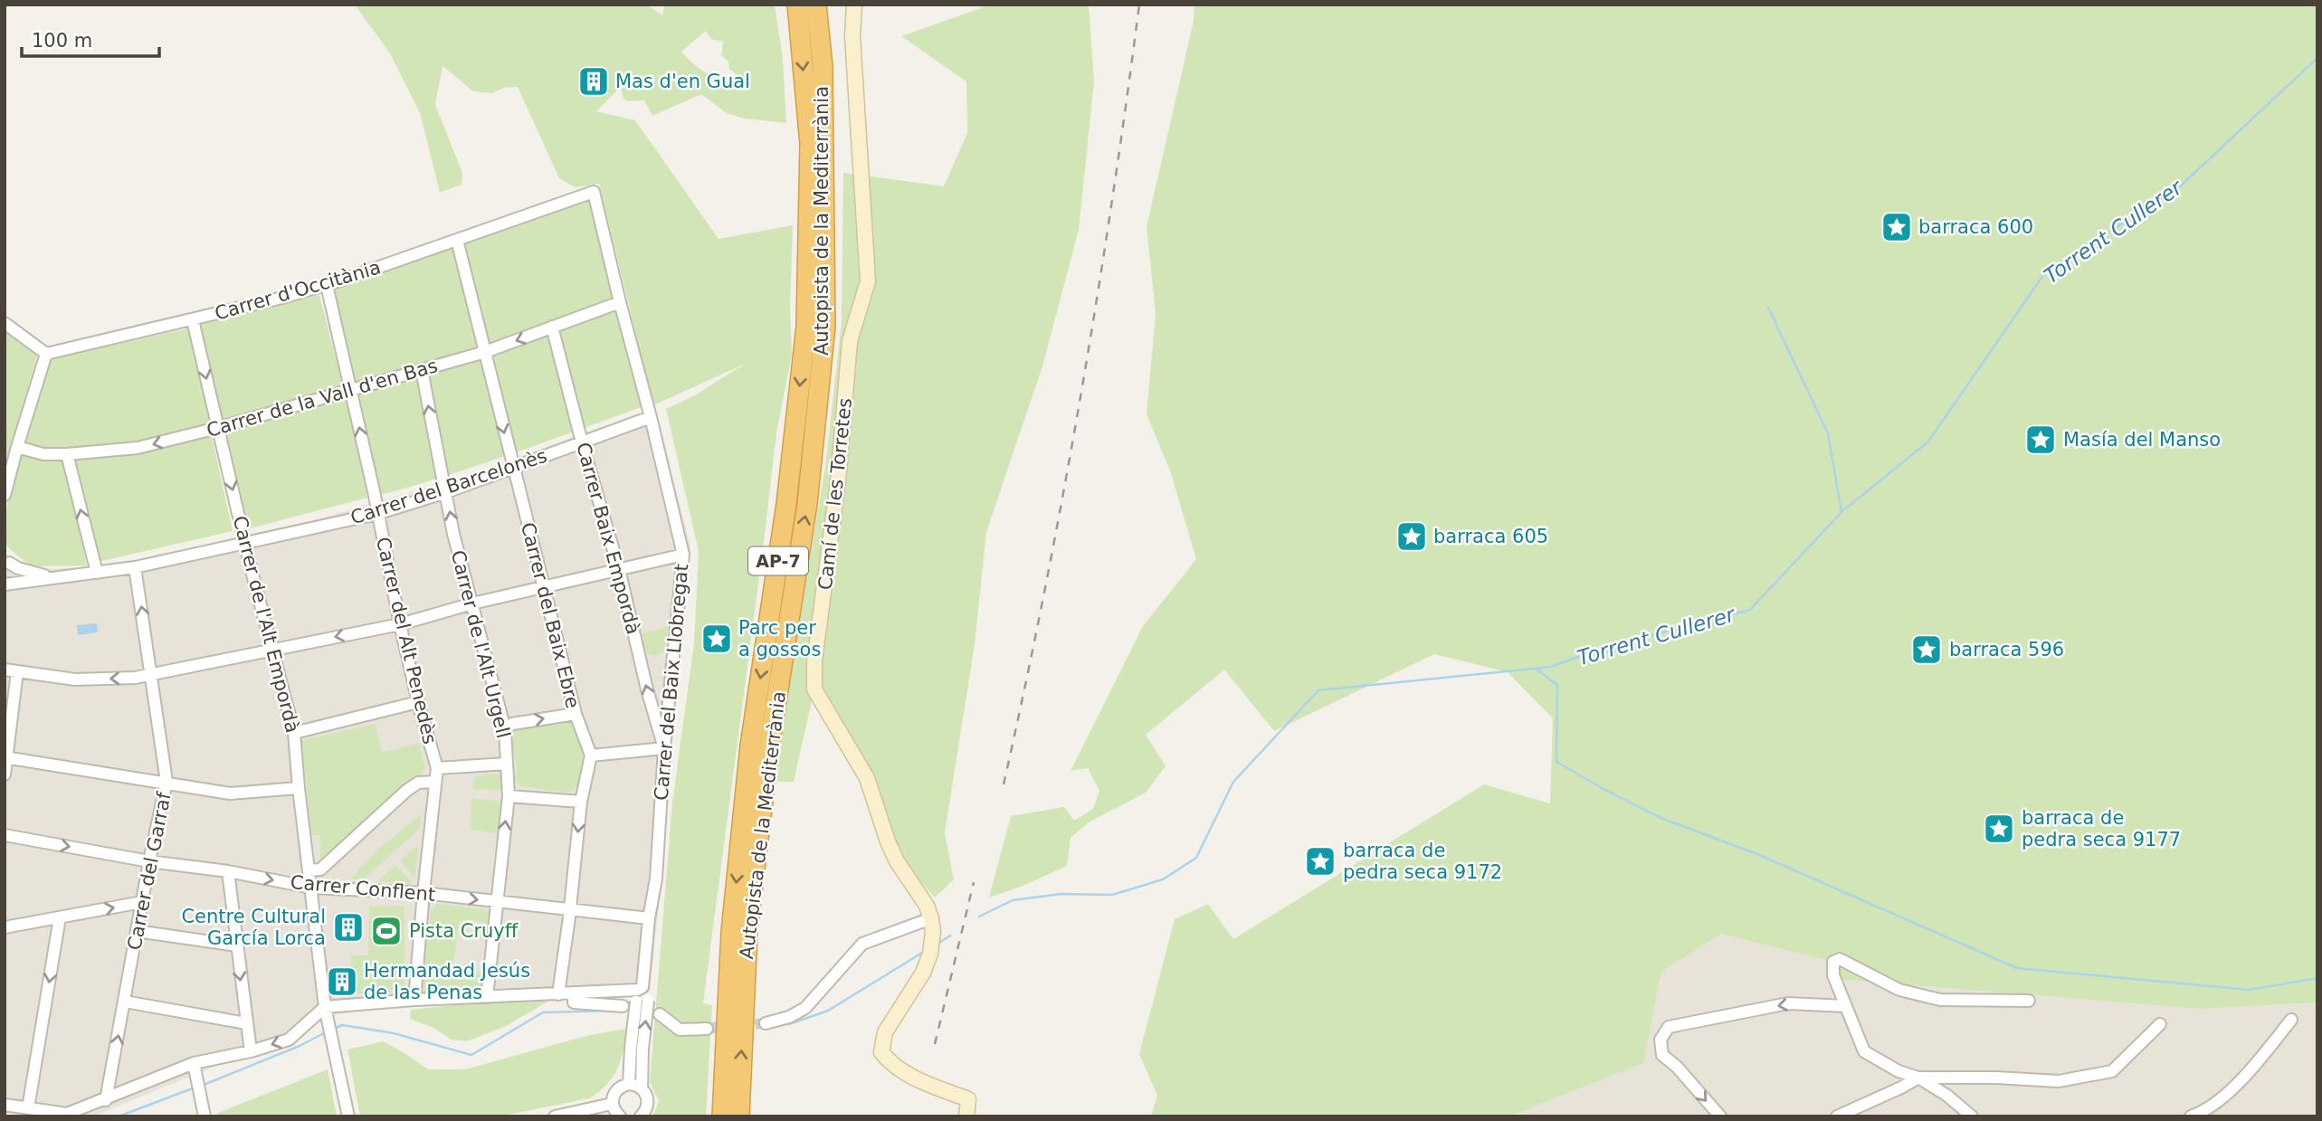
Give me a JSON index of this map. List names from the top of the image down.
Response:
{
  "streets": {
    "highway": ["Autopista de la Mediterrània", "AP-7"],
    "street": [
      "Carrer d'Occitània",
      "Carrer de la Vall d'en Bas",
      "Carrer del Barcelonès",
      "Camí de les Torretes",
      "Carrer Baix Empordà",
      "Carrer del Baix Ebre",
      "Carrer de l'Alt Empordà",
      "Carrer del Alt Penedès",
      "Carrer de l'Alt Urgell",
      "Carrer del Baix Llobregat",
      "Carrer del Garraf",
      "Carrer Conflent"
    ]
  },
  "crossings": [
    ["Carrer d'Occitània", "Carrer del Baix Ebre"],
    ["Carrer d'Occitània", "Carrer de l'Alt Empordà"],
    ["Carrer d'Occitània", "Carrer del Alt Penedès"],
    ["Carrer d'Occitània", "Carrer del Baix Llobregat"],
    ["Carrer de la Vall d'en Bas", "Carrer Baix Empordà"],
    ["Carrer de la Vall d'en Bas", "Carrer del Baix Ebre"],
    ["Carrer de la Vall d'en Bas", "Carrer de l'Alt Empordà"],
    ["Carrer de la Vall d'en Bas", "Carrer del Alt Penedès"],
    ["Carrer de la Vall d'en Bas", "Carrer de l'Alt Urgell"],
    ["Carrer de la Vall d'en Bas", "Carrer del Baix Llobregat"],
    ["Carrer del Barcelonès", "Carrer Baix Empordà"],
    ["Carrer del Barcelonès", "Carrer del Baix Ebre"],
    ["Carrer del Barcelonès", "Carrer de l'Alt Empordà"],
    ["Carrer del Barcelonès", "Carrer del Alt Penedès"],
    ["Carrer del Barcelonès", "Carrer de l'Alt Urgell"],
    ["Carrer del Barcelonès", "Carrer del Baix Llobregat"],
    ["Carrer del Barcelonès", "Carrer del Garraf"],
    ["Carrer Baix Empordà", "Carrer del Baix Llobregat"],
    ["Carrer de l'Alt Empordà", "Carrer Conflent"],
    ["Carrer del Alt Penedès", "Carrer Conflent"],
    ["Carrer de l'Alt Urgell", "Carrer Conflent"],
    ["Carrer del Baix Llobregat", "Carrer Conflent"],
    ["Carrer del Garraf", "Carrer Conflent"]
  ],
  "one_way": ["Carrer de la Vall d'en Bas", "Carrer Baix Empordà"],
  "water": ["Torrent Cullerer"],
  "places": {
    "building": ["Mas d'en Gual", "Centre Cultural García Lorca", "Hermandad Jesús de las Penas"],
    "place": [
      "barraca 600",
      "Masía del Manso",
      "barraca 605",
      "Parc per a gossos",
      "barraca 596",
      "barraca de pedra seca 9177",
      "barraca de pedra seca 9172"
    ],
    "sports": ["Pista Cruyff"]
  },
  "scale_bar": "100 m"
}
